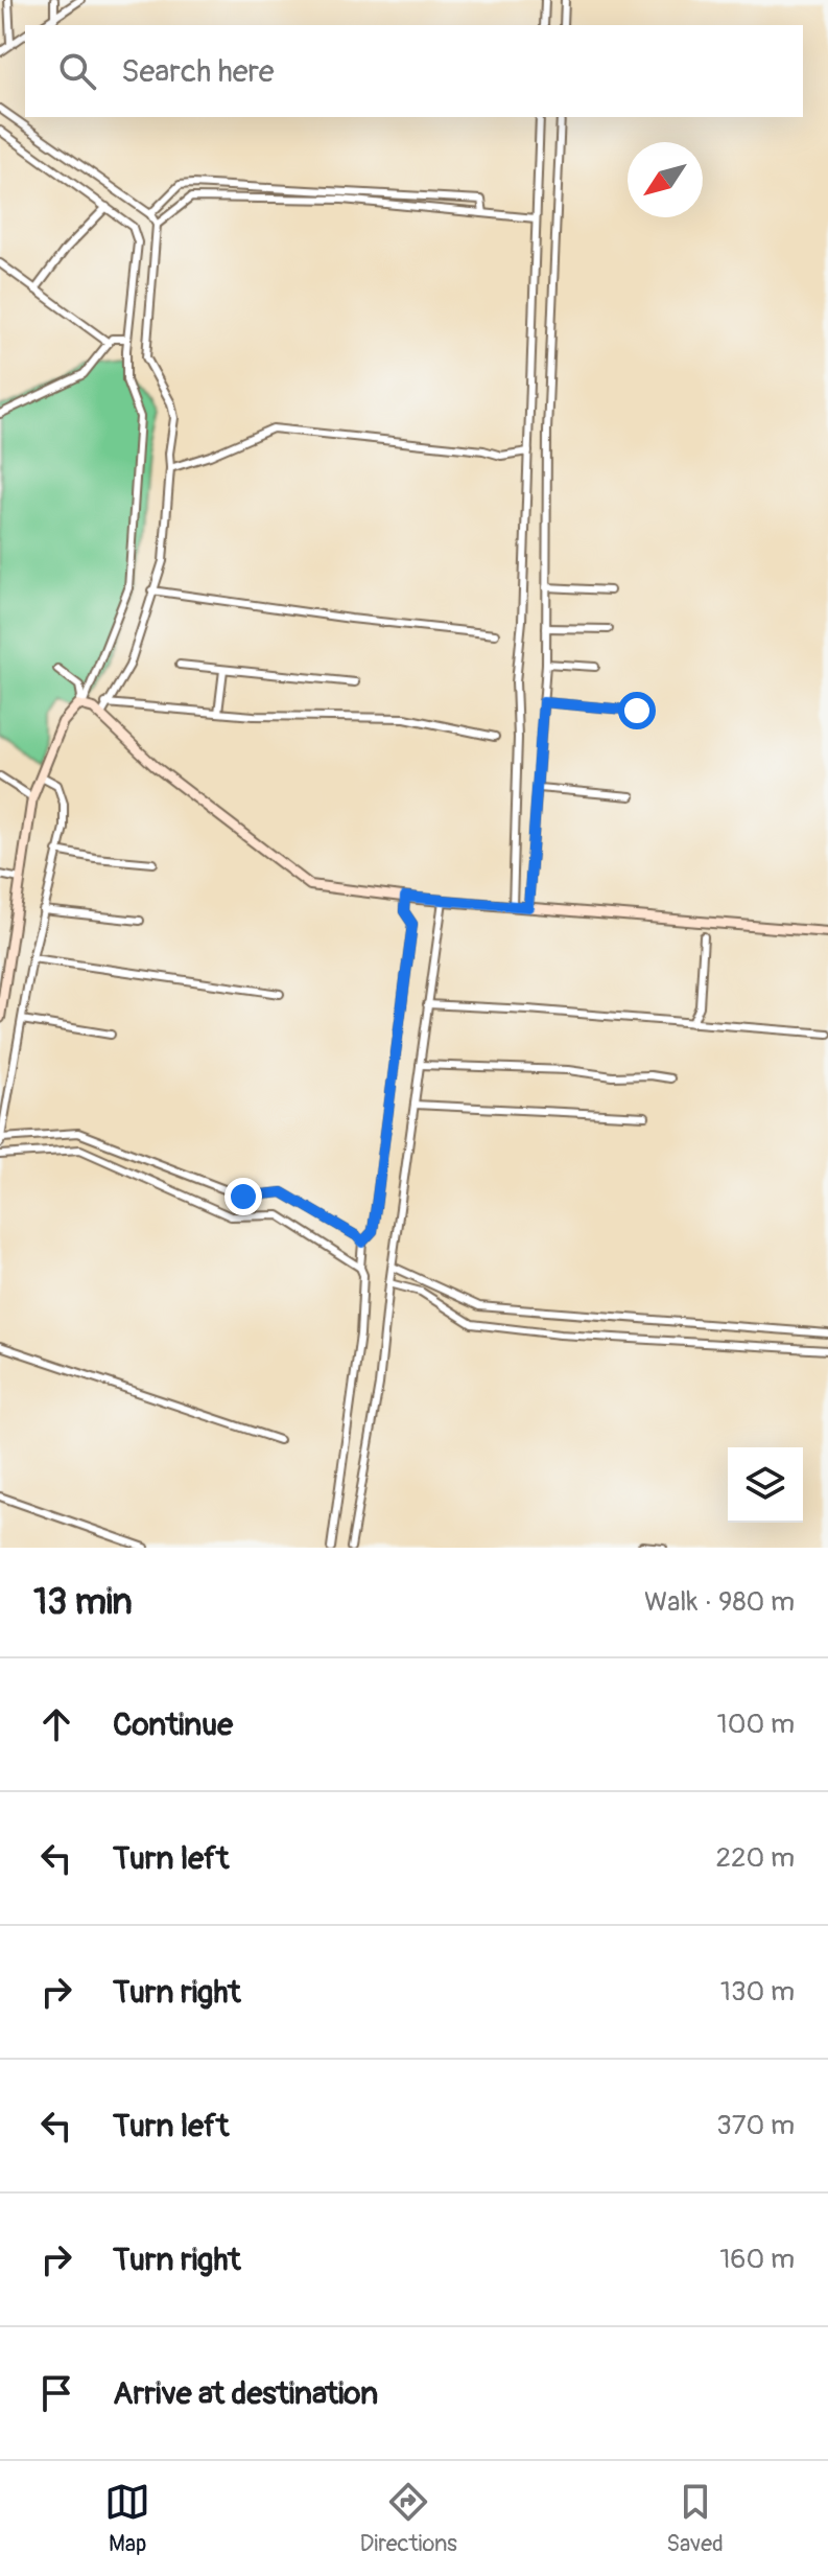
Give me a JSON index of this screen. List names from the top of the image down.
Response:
{
  "north": "bottom left",
  "page": {
    "search": "Search here",
    "heading": ["13 min", "Walk · 980 m"],
    "list": [
      ["Continue", "100 m"],
      ["Turn left", "220 m"],
      ["Turn right", "130 m"],
      ["Turn left", "370 m"],
      ["Turn right", "160 m"],
      "Arrive at destination"
    ],
    "nav": ["Map", "Directions", "Saved"]
  }
}
